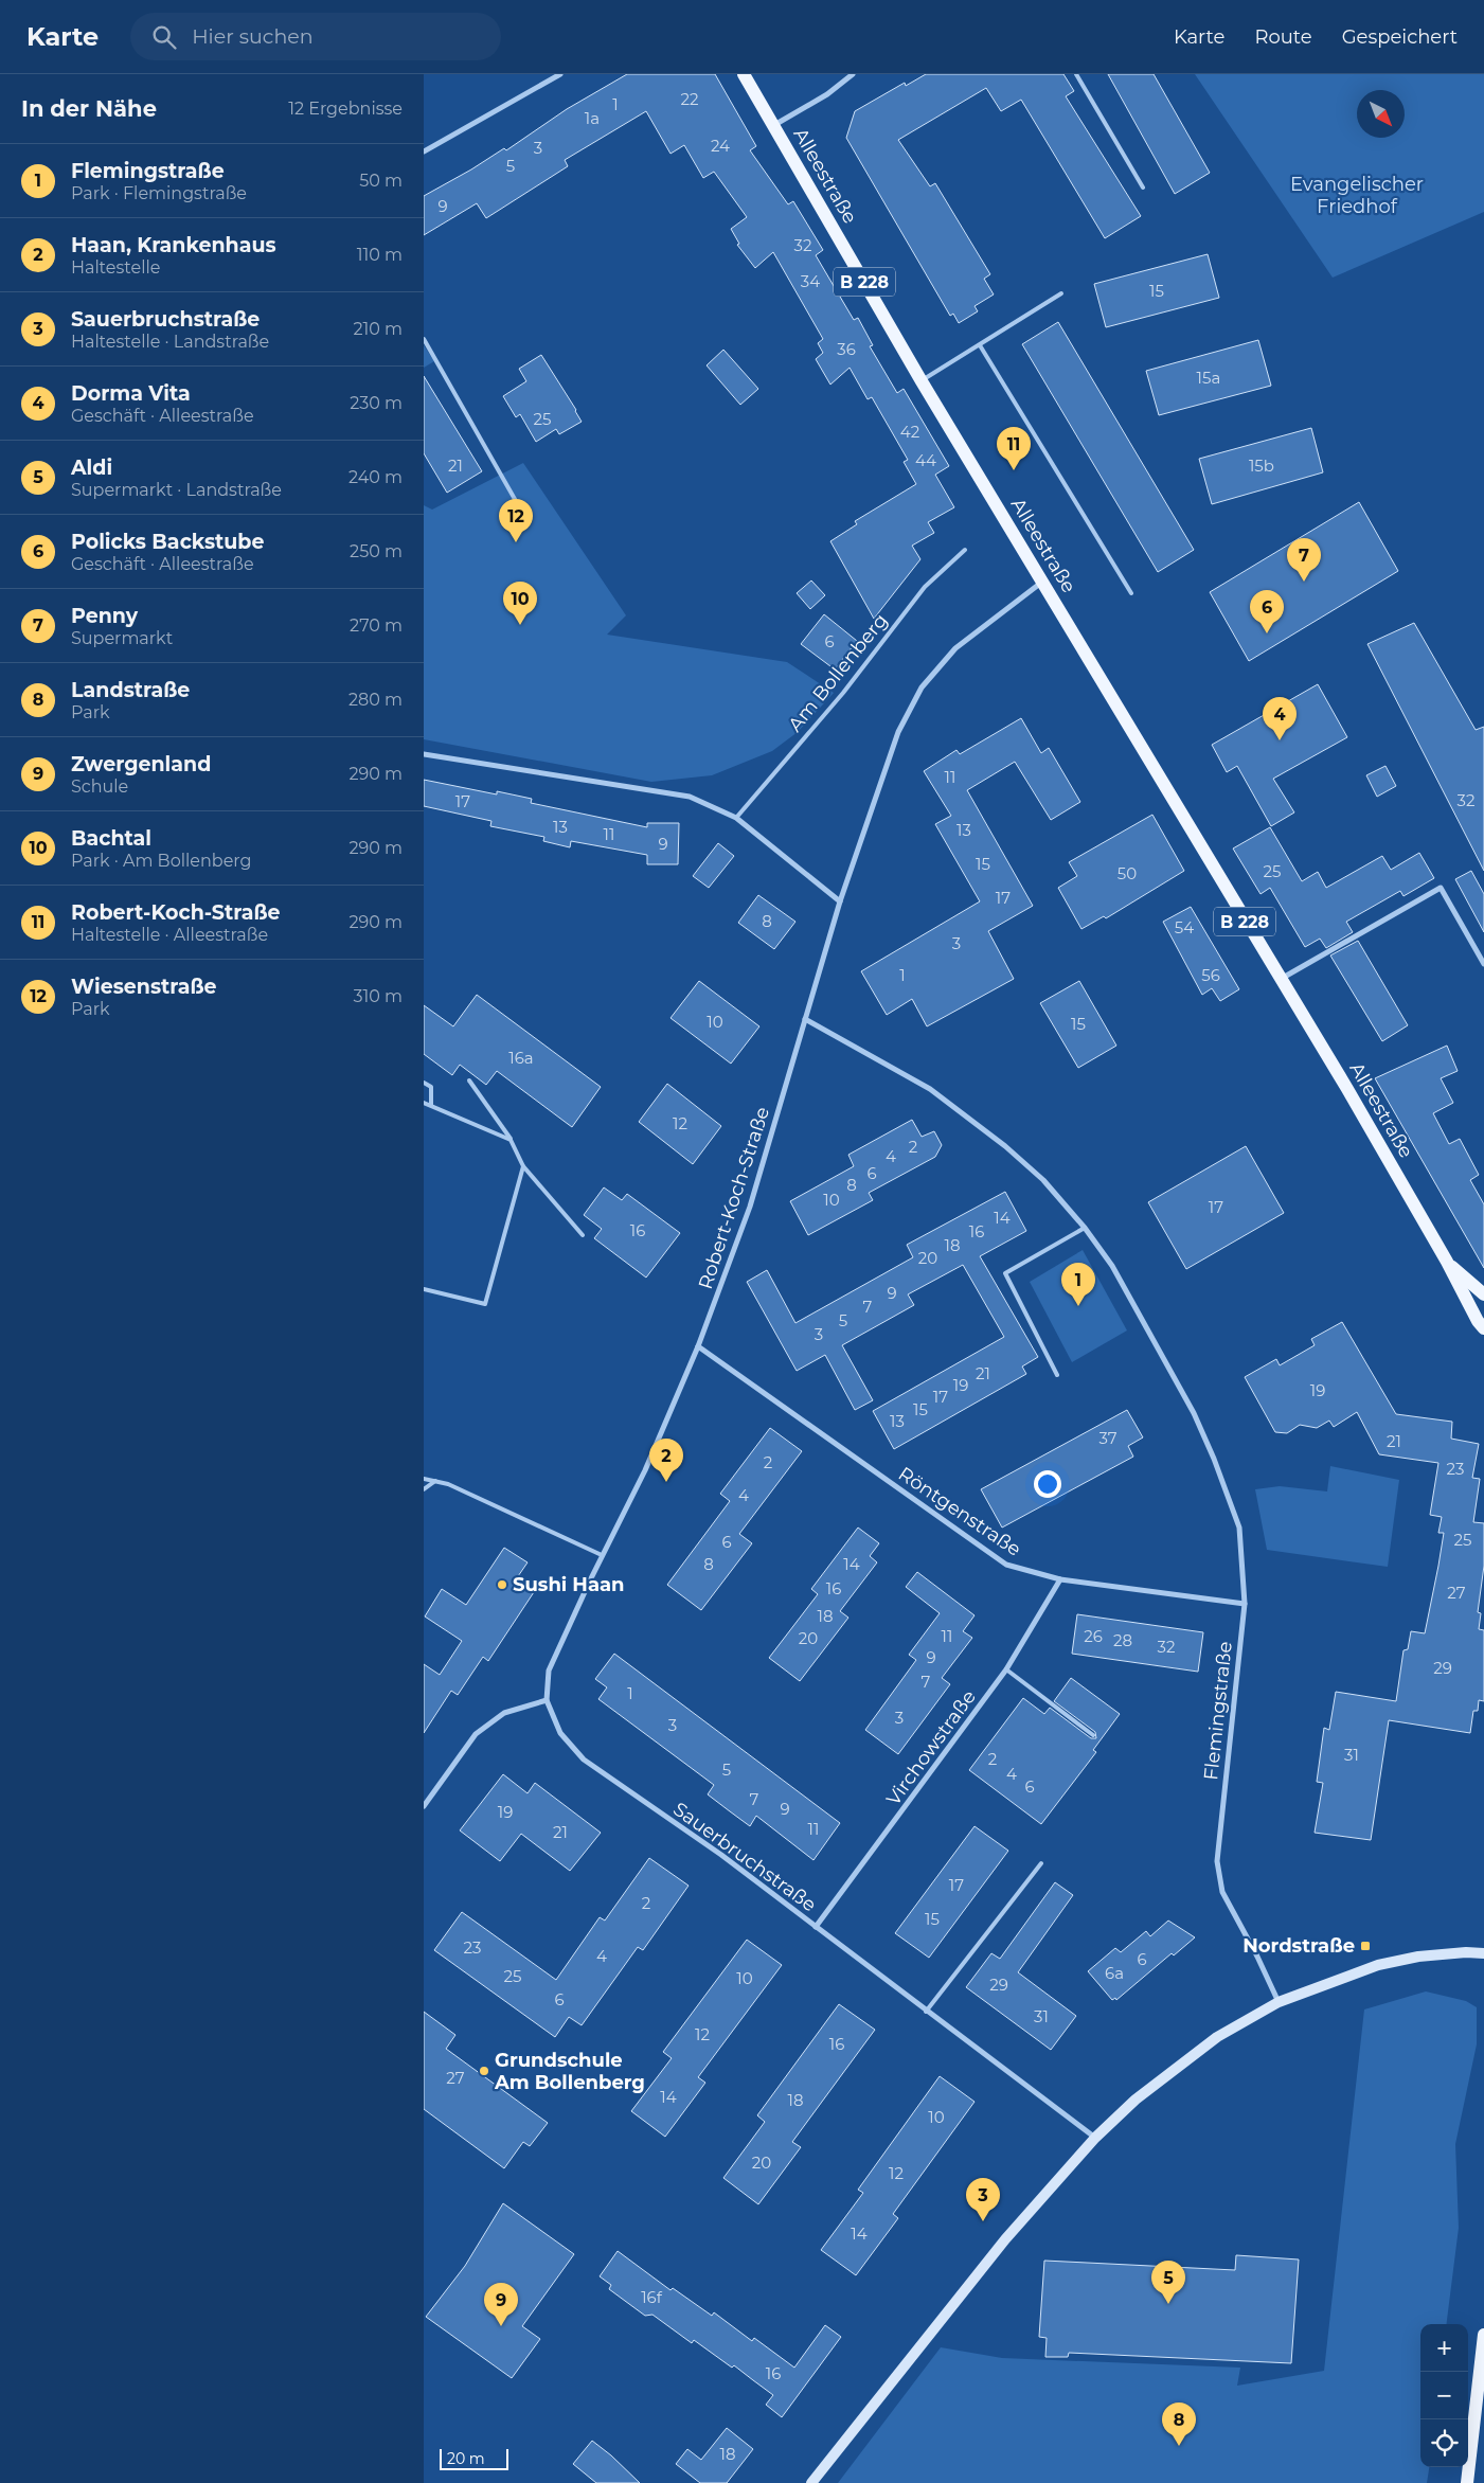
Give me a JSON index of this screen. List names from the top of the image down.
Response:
{
  "streets": {
    "main road": ["Alleestraße", "B 228"],
    "street": [
      "Robert-Koch-Straße",
      "Röntgenstraße",
      "Flemingstraße",
      "Virchowstraße",
      "Sauerbruchstraße"
    ],
    "lane": ["Am Bollenberg"]
  },
  "crossings": [
    ["Alleestraße", "Robert-Koch-Straße"],
    ["Robert-Koch-Straße", "Röntgenstraße"],
    ["Robert-Koch-Straße", "Flemingstraße"],
    ["Robert-Koch-Straße", "Sauerbruchstraße"],
    ["Röntgenstraße", "Flemingstraße"],
    ["Röntgenstraße", "Virchowstraße"],
    ["Virchowstraße", "Sauerbruchstraße"]
  ],
  "parks": ["Evangelischer Friedhof"],
  "places": {
    "other": ["Sushi Haan", "Grundschule Am Bollenberg"],
    "transit": ["Nordstraße"]
  },
  "house_numbers": [
    "22",
    "1",
    "1a",
    "24",
    "3",
    "5",
    "9",
    "32",
    "34",
    "15",
    "36",
    "15a",
    "25",
    "42",
    "44",
    "21",
    "15b",
    "6",
    "11",
    "32",
    "17",
    "13",
    "13",
    "11",
    "9",
    "15",
    "25",
    "50",
    "17",
    "8",
    "54",
    "3",
    "1",
    "56",
    "10",
    "15",
    "16a",
    "12",
    "2",
    "4",
    "6",
    "8",
    "10",
    "17",
    "14",
    "16",
    "16",
    "18",
    "20",
    "9",
    "7",
    "5",
    "3",
    "21",
    "19",
    "19",
    "17",
    "15",
    "13",
    "37",
    "21",
    "2",
    "23",
    "4",
    "25",
    "6",
    "8",
    "14",
    "16",
    "27",
    "18",
    "11",
    "26",
    "20",
    "28",
    "32",
    "9",
    "29",
    "7",
    "1",
    "3",
    "3",
    "31",
    "2",
    "5",
    "4",
    "6",
    "7",
    "9",
    "19",
    "11",
    "21",
    "17",
    "2",
    "15",
    "23",
    "4",
    "6",
    "6a",
    "25",
    "10",
    "29",
    "6",
    "31",
    "12",
    "16",
    "27",
    "14",
    "18",
    "10",
    "20",
    "12",
    "14",
    "16f",
    "16",
    "18"
  ],
  "scale_bar": "20 m",
  "north": "bottom right",
  "page": {
    "header": "Karte",
    "search": "Hier suchen",
    "nav": ["Karte", "Route", "Gespeichert"],
    "heading": ["In der Nähe", "12 Ergebnisse"],
    "list": [
      {
        "mark": "1",
        "name": "Flemingstraße",
        "note": "Park · Flemingstraße",
        "value": "50 m"
      },
      {
        "mark": "2",
        "name": "Haan, Krankenhaus",
        "note": "Haltestelle",
        "value": "110 m"
      },
      {
        "mark": "3",
        "name": "Sauerbruchstraße",
        "note": "Haltestelle · Landstraße",
        "value": "210 m"
      },
      {
        "mark": "4",
        "name": "Dorma Vita",
        "note": "Geschäft · Alleestraße",
        "value": "230 m"
      },
      {
        "mark": "5",
        "name": "Aldi",
        "note": "Supermarkt · Landstraße",
        "value": "240 m"
      },
      {
        "mark": "6",
        "name": "Policks Backstube",
        "note": "Geschäft · Alleestraße",
        "value": "250 m"
      },
      {
        "mark": "7",
        "name": "Penny",
        "note": "Supermarkt",
        "value": "270 m"
      },
      {
        "mark": "8",
        "name": "Landstraße",
        "note": "Park",
        "value": "280 m"
      },
      {
        "mark": "9",
        "name": "Zwergenland",
        "note": "Schule",
        "value": "290 m"
      },
      {
        "mark": "10",
        "name": "Bachtal",
        "note": "Park · Am Bollenberg",
        "value": "290 m"
      },
      {
        "mark": "11",
        "name": "Robert-Koch-Straße",
        "note": "Haltestelle · Alleestraße",
        "value": "290 m"
      },
      {
        "mark": "12",
        "name": "Wiesenstraße",
        "note": "Park",
        "value": "310 m"
      }
    ],
    "pins": [
      "11",
      "12",
      "7",
      "10",
      "6",
      "4",
      "1",
      "2",
      "3",
      "5",
      "9",
      "8"
    ],
    "map_buttons": ["+", "−"],
    "scale": "20 m"
  }
}
